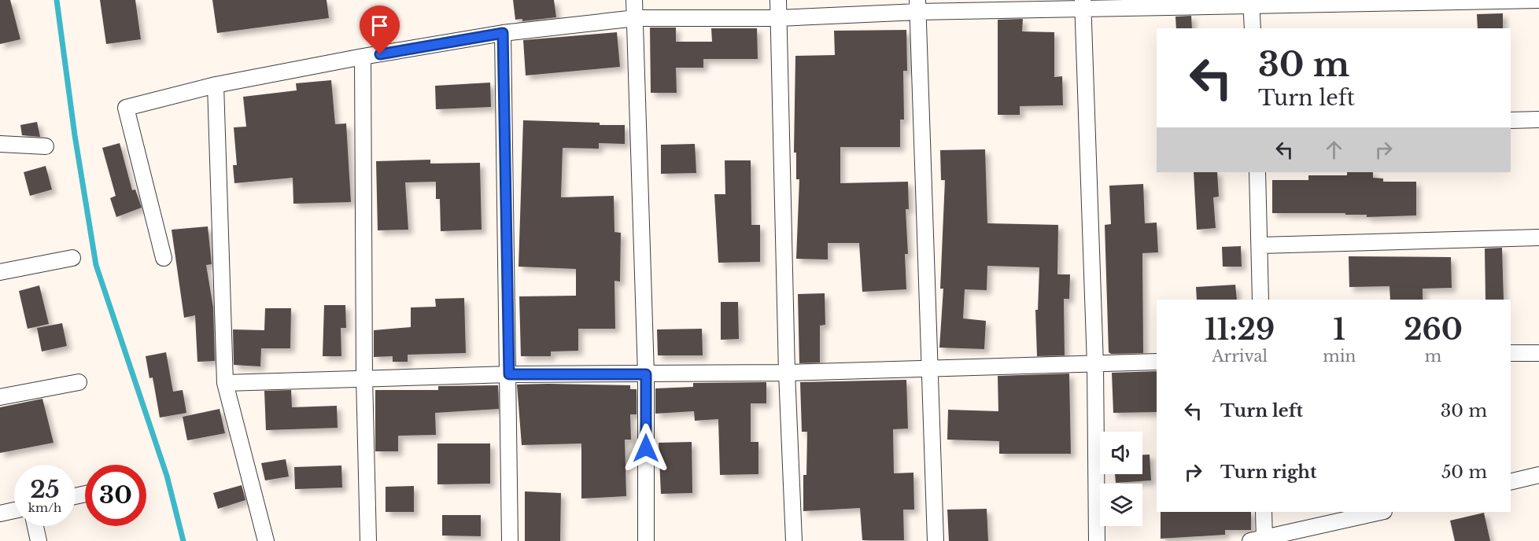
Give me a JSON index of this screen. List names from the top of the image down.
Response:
{
  "page": {
    "turn": ["30 m", "Turn left"],
    "eta": [
      "11:29",
      "Arrival",
      "1",
      "min",
      "260",
      "m"
    ],
    "list": [
      {
        "name": "Turn left",
        "value": "30 m"
      },
      {
        "name": "Turn right",
        "value": "50 m"
      }
    ],
    "speed": "25 km/h",
    "limit": "30"
  }
}
